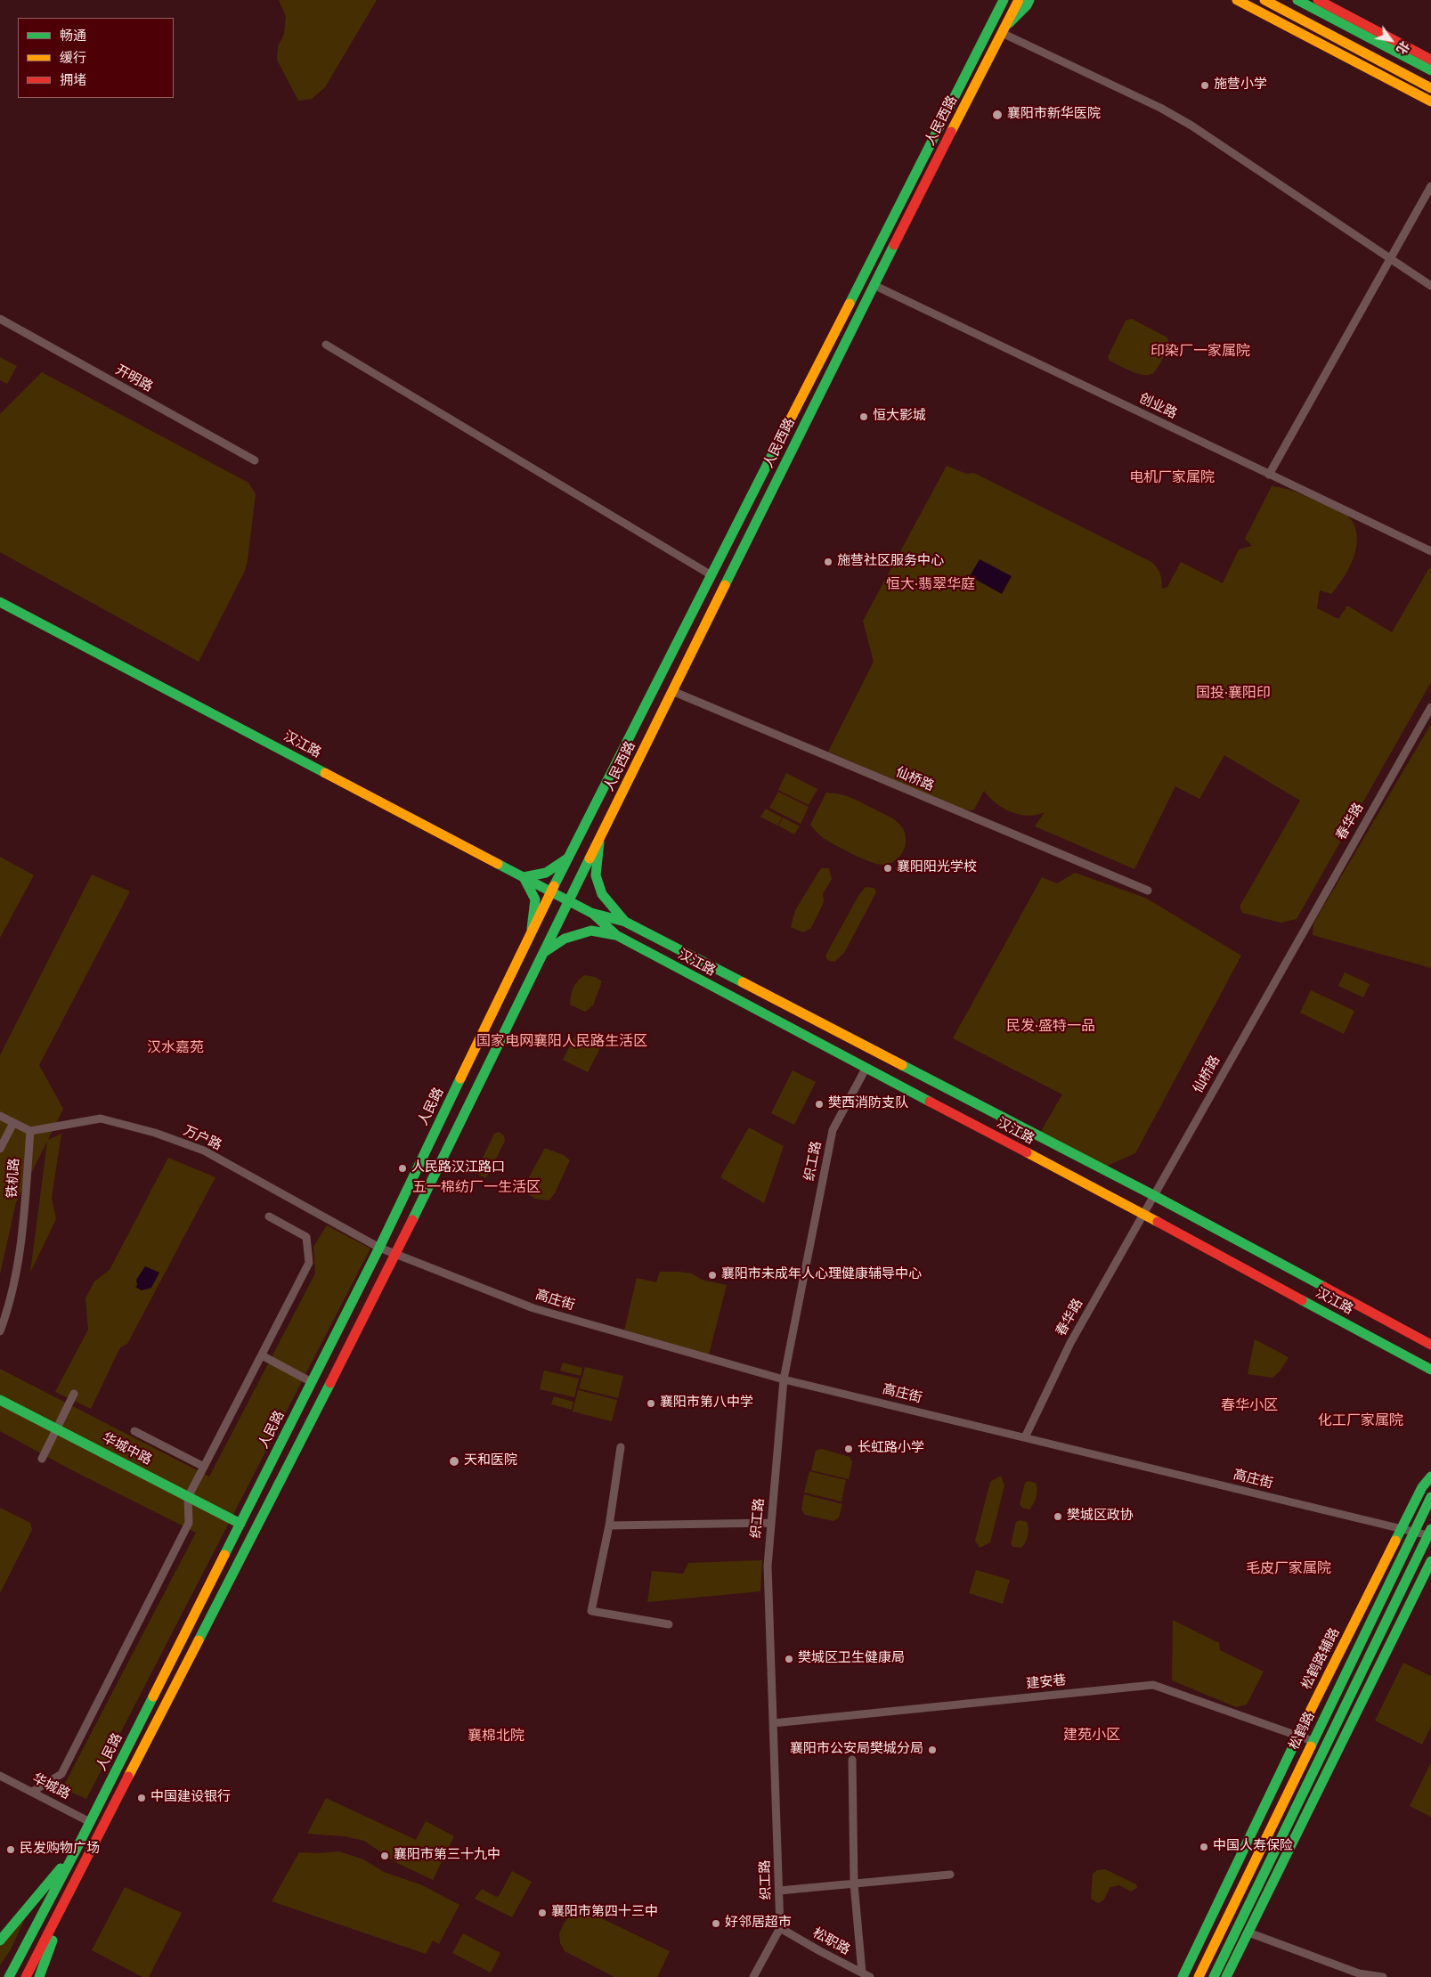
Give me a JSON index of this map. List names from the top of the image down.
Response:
{
  "streets": {
    "main road": [
      "人民西路",
      "汉江路",
      "人民路",
      "华城中路",
      "松鹤路辅路",
      "松鹤路"
    ],
    "street": [
      "开明路",
      "创业路",
      "仙桥路",
      "春华路",
      "万户路",
      "织工路",
      "铁机路",
      "高庄街",
      "建安巷",
      "华城路",
      "松职路"
    ]
  },
  "crossings": [
    ["人民西路", "创业路"],
    ["人民西路", "汉江路"],
    ["人民西路", "仙桥路"],
    ["人民西路", "人民路"],
    ["汉江路", "仙桥路"],
    ["汉江路", "春华路"],
    ["汉江路", "人民路"],
    ["汉江路", "织工路"],
    ["仙桥路", "春华路"],
    ["春华路", "高庄街"],
    ["人民路", "万户路"],
    ["人民路", "高庄街"],
    ["人民路", "华城中路"],
    ["人民路", "华城路"],
    ["万户路", "铁机路"],
    ["万户路", "高庄街"],
    ["织工路", "高庄街"],
    ["织工路", "建安巷"],
    ["织工路", "松职路"],
    ["高庄街", "松鹤路辅路"],
    ["高庄街", "松鹤路"],
    ["松鹤路辅路", "建安巷"],
    ["建安巷", "松鹤路"]
  ],
  "districts": [
    "印染厂一家属院",
    "电机厂家属院",
    "恒大·翡翠华庭",
    "国投·襄阳印",
    "民发·盛特一品",
    "国家电网襄阳人民路生活区",
    "汉水嘉苑",
    "五一棉纺厂一生活区",
    "春华小区",
    "化工厂家属院",
    "毛皮厂家属院",
    "建苑小区",
    "襄棉北院"
  ],
  "places": [
    "施营小学",
    "襄阳市新华医院",
    "恒大影城",
    "施营社区服务中心",
    "襄阳阳光学校",
    "樊西消防支队",
    "人民路汉江路口",
    "襄阳市未成年人心理健康辅导中心",
    "襄阳市第八中学",
    "长虹路小学",
    "天和医院",
    "樊城区政协",
    "樊城区卫生健康局",
    "襄阳市公安局樊城分局",
    "中国建设银行",
    "中国人寿保险",
    "民发购物广场",
    "襄阳市第三十九中",
    "襄阳市第四十三中",
    "好邻居超市"
  ],
  "legend": ["畅通", "缓行", "拥堵"],
  "north": "bottom right"
}
